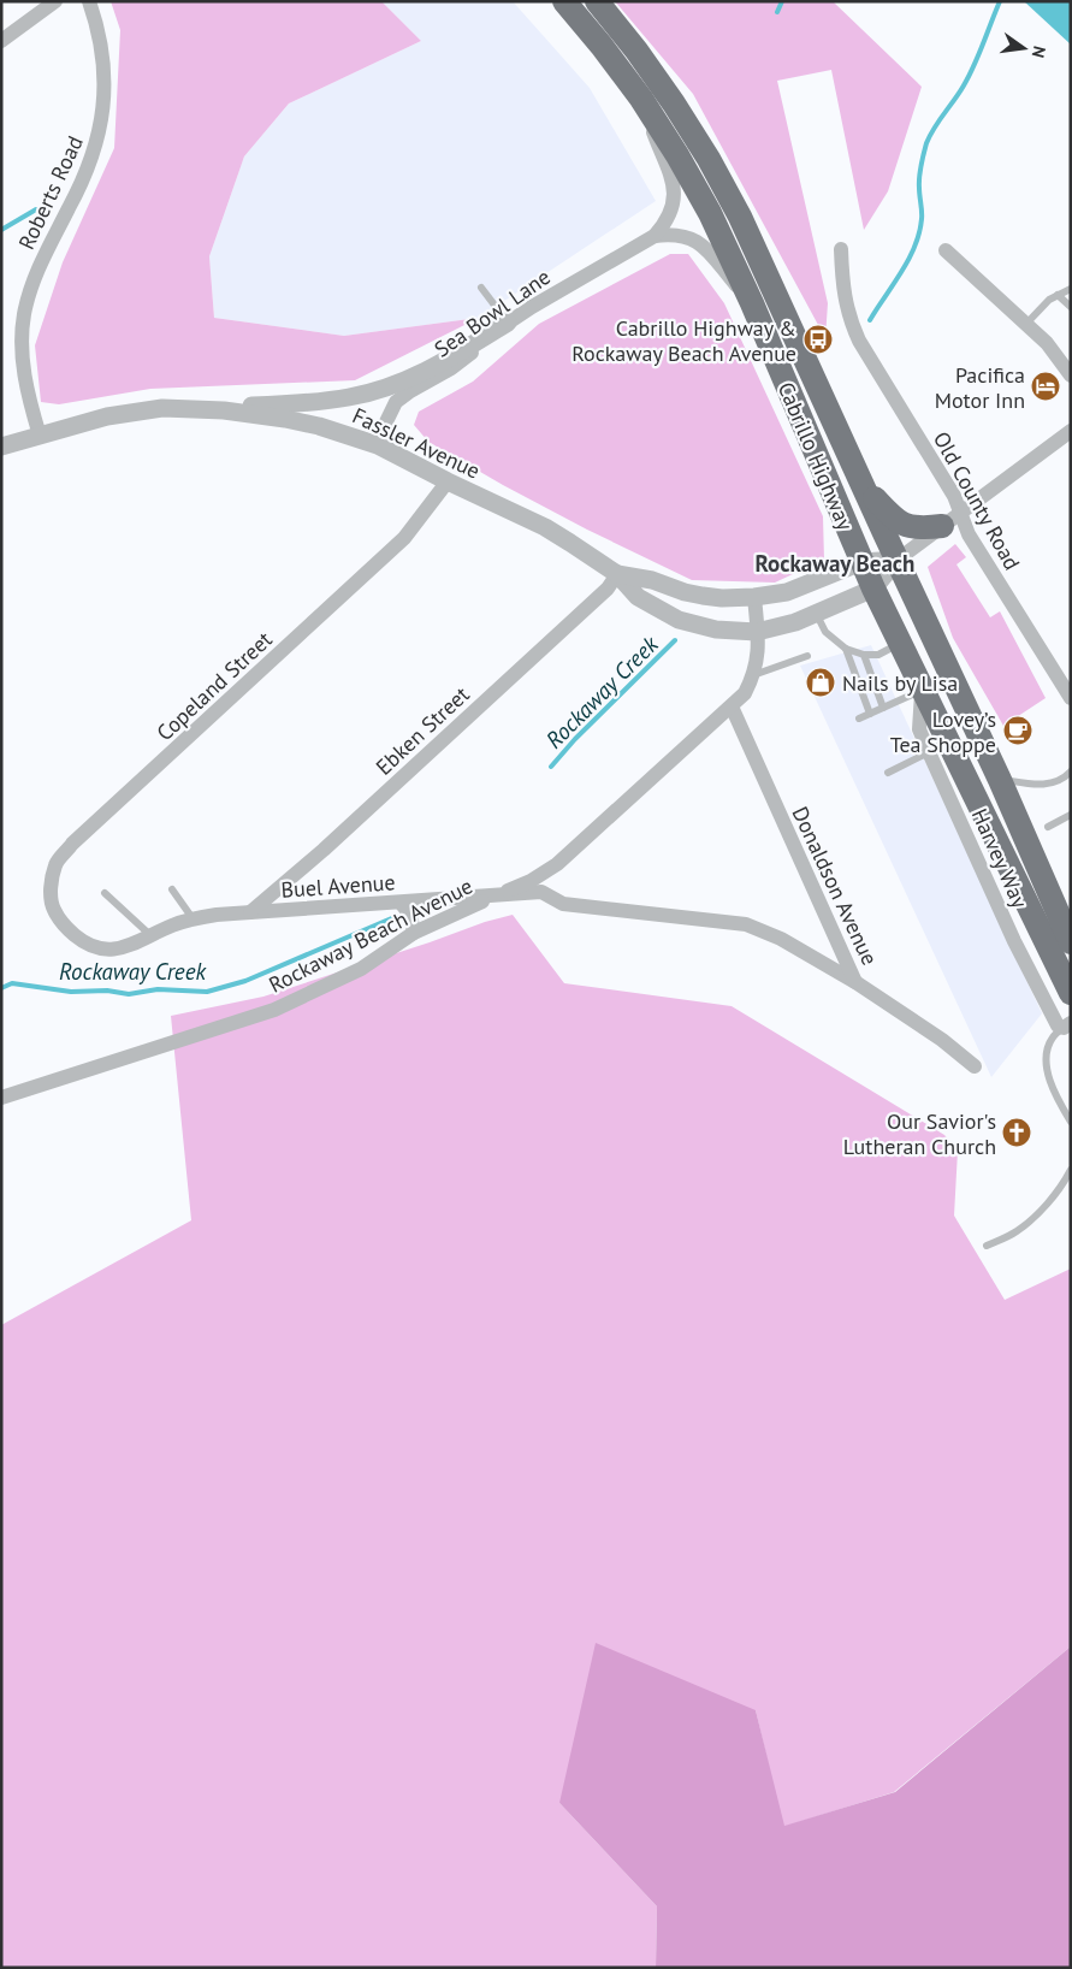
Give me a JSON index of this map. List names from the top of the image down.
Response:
{
  "streets": {
    "highway": ["Cabrillo Highway"],
    "street": [
      "Roberts Road",
      "Sea Bowl Lane",
      "Fassler Avenue",
      "Old County Road",
      "Copeland Street",
      "Ebken Street",
      "Harvey Way",
      "Buel Avenue",
      "Donaldson Avenue",
      "Rockaway Beach Avenue"
    ]
  },
  "crossings": [
    ["Roberts Road", "Fassler Avenue"],
    ["Sea Bowl Lane", "Fassler Avenue"],
    ["Sea Bowl Lane", "Cabrillo Highway"],
    ["Fassler Avenue", "Cabrillo Highway"],
    ["Fassler Avenue", "Copeland Street"],
    ["Fassler Avenue", "Ebken Street"],
    ["Fassler Avenue", "Rockaway Beach Avenue"],
    ["Cabrillo Highway", "Harvey Way"],
    ["Copeland Street", "Buel Avenue"],
    ["Ebken Street", "Buel Avenue"],
    ["Buel Avenue", "Donaldson Avenue"],
    ["Buel Avenue", "Rockaway Beach Avenue"],
    ["Donaldson Avenue", "Rockaway Beach Avenue"]
  ],
  "districts": ["Rockaway Beach"],
  "water": ["Rockaway Creek"],
  "places": {
    "bus stop": ["Cabrillo Highway & Rockaway Beach Avenue"],
    "hotel": ["Pacifica Motor Inn"],
    "shop": ["Nails by Lisa"],
    "cafe": ["Lovey’s Tea Shoppe"],
    "church": ["Our Savior's Lutheran Church"]
  },
  "north": "right"
}
